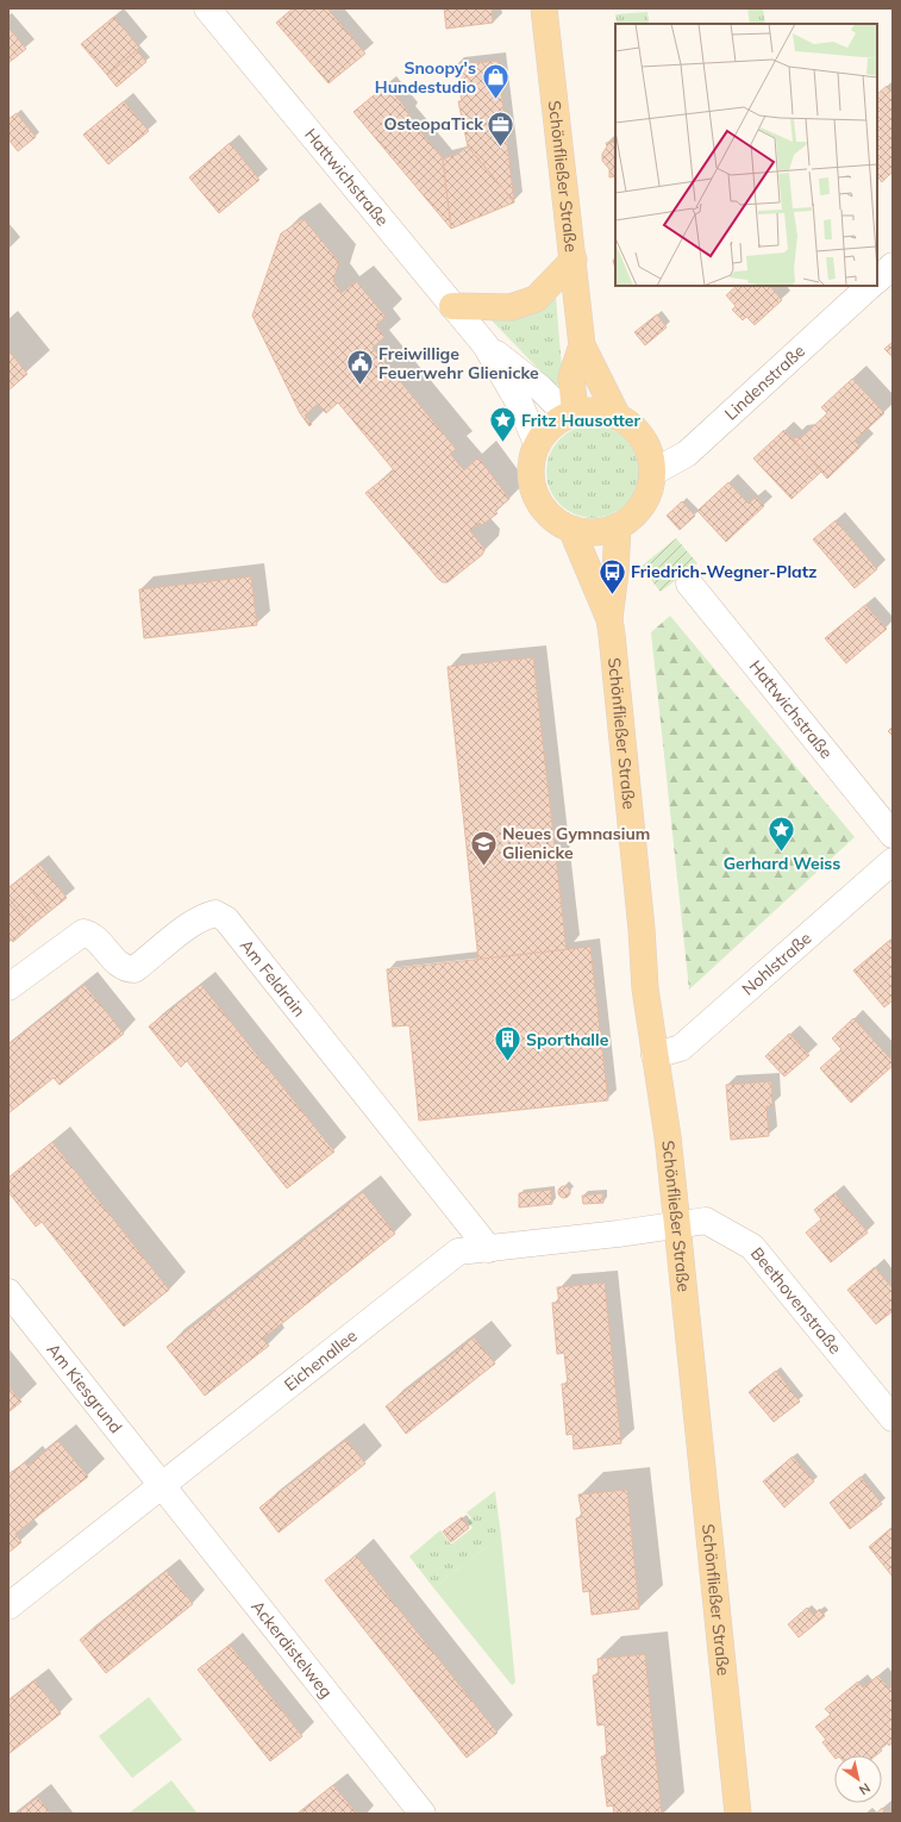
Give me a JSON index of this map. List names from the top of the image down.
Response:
{
  "streets": {
    "main road": ["Schönfließer Straße"],
    "street": [
      "Hattwichstraße",
      "Lindenstraße",
      "Nohlstraße",
      "Am Feldrain",
      "Beethovenstraße",
      "Eichenallee",
      "Am Kiesgrund",
      "Ackerdistelweg"
    ]
  },
  "crossings": [
    ["Schönfließer Straße", "Hattwichstraße"],
    ["Schönfließer Straße", "Lindenstraße"],
    ["Schönfließer Straße", "Nohlstraße"],
    ["Schönfließer Straße", "Beethovenstraße"],
    ["Schönfließer Straße", "Eichenallee"],
    ["Hattwichstraße", "Lindenstraße"],
    ["Am Feldrain", "Eichenallee"],
    ["Beethovenstraße", "Eichenallee"],
    ["Eichenallee", "Am Kiesgrund"],
    ["Eichenallee", "Ackerdistelweg"],
    ["Am Kiesgrund", "Ackerdistelweg"]
  ],
  "places": {
    "shop": ["Snoopy's Hundestudio"],
    "office": ["OsteopaTick"],
    "public building": ["Freiwillige Feuerwehr Glienicke"],
    "place": ["Fritz Hausotter", "Gerhard Weiss"],
    "bus stop": ["Friedrich-Wegner-Platz"],
    "school or university": ["Neues Gymnasium Glienicke"],
    "building": ["Sporthalle"]
  },
  "north": "bottom right"
}
